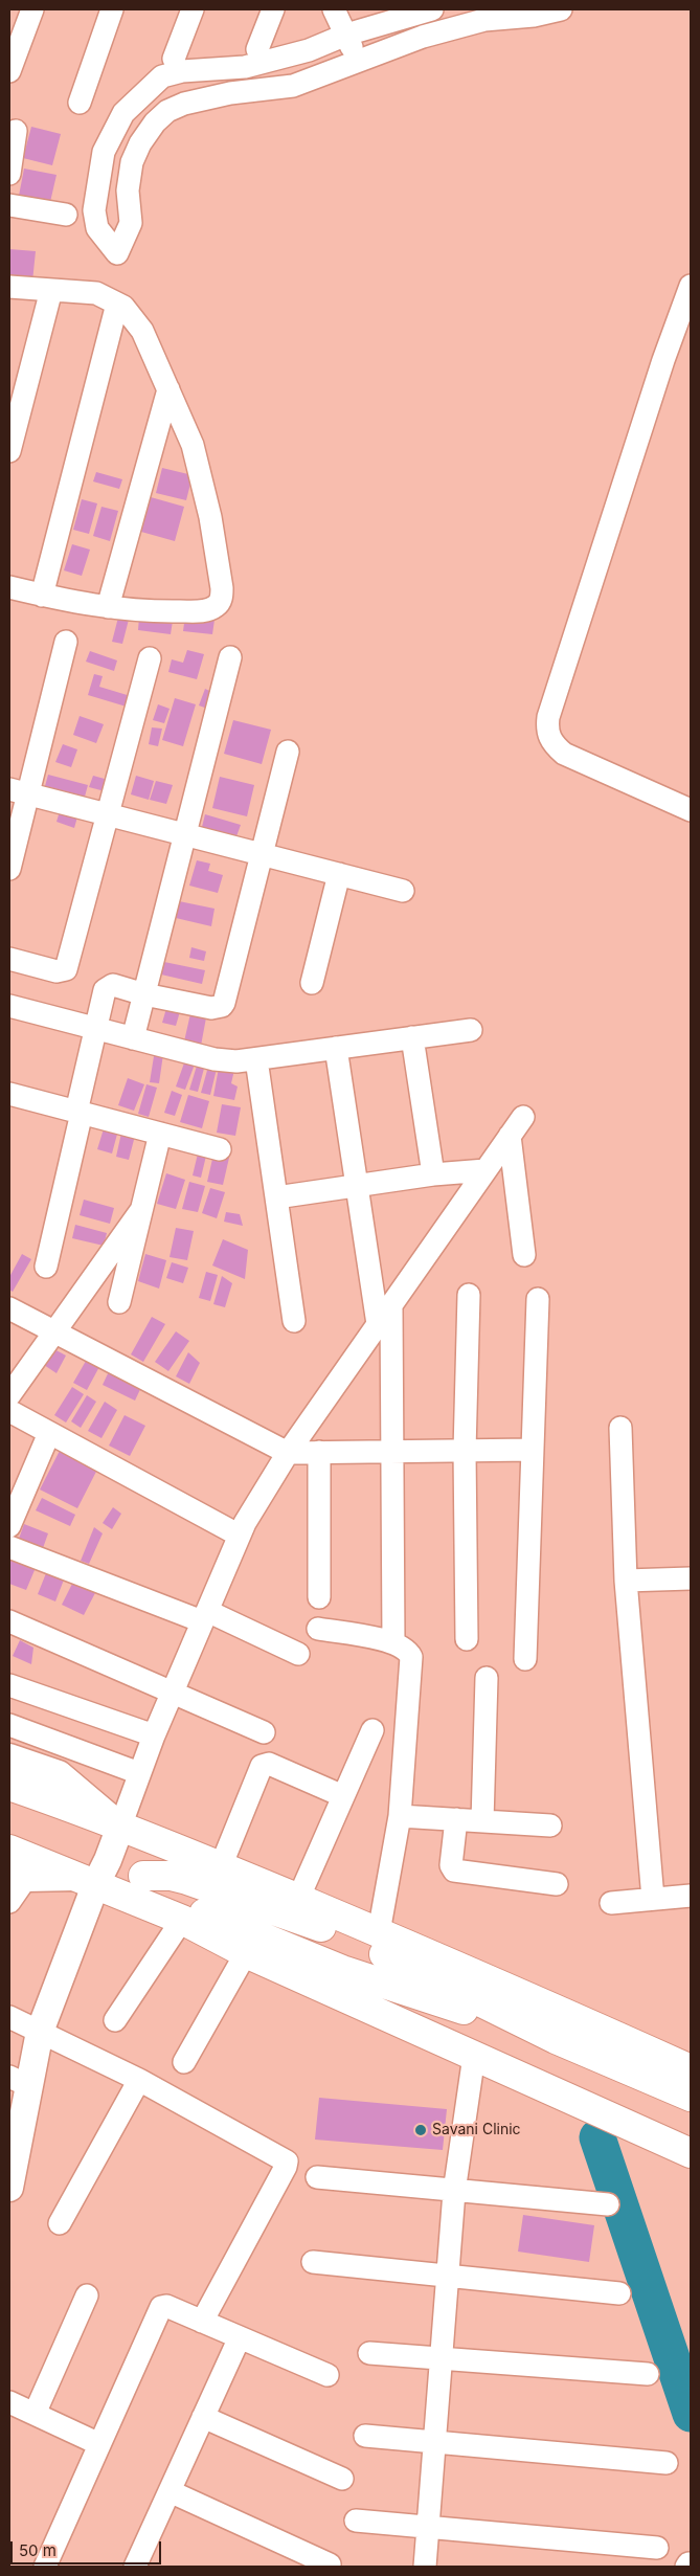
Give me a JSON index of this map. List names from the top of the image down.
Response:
{
  "places": ["Savani Clinic"],
  "scale_bar": "50 m"
}
